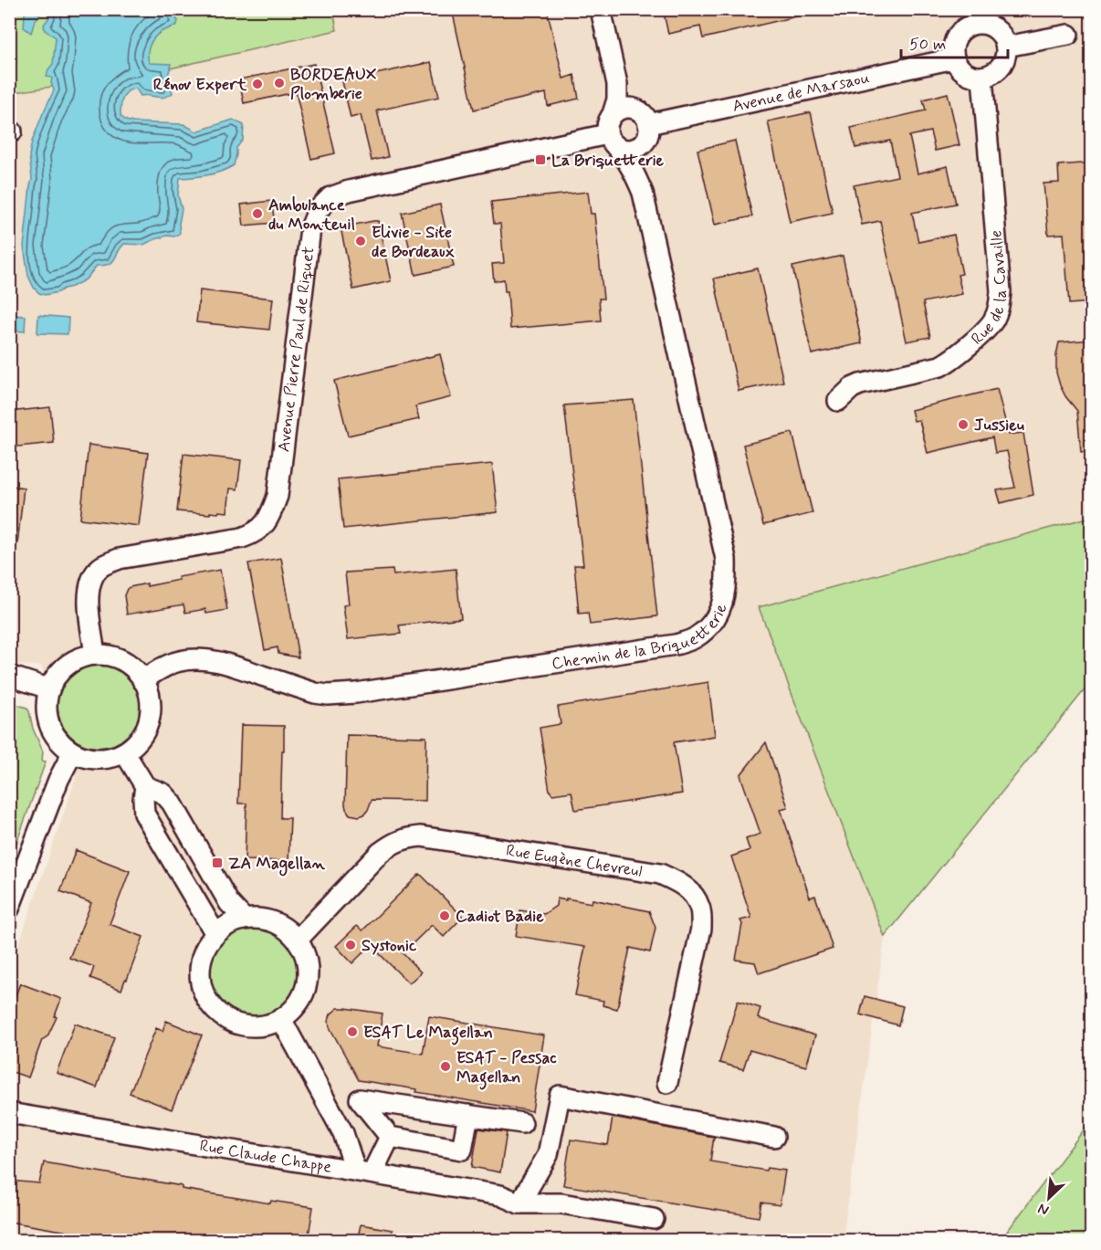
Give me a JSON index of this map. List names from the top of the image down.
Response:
{
  "streets": {
    "street": [
      "Avenue de Marsaou",
      "Rue de la Cavaille",
      "Avenue Pierre Paul de Riquet",
      "Chemin de la Briquetterie",
      "Rue Eugène Chevreul",
      "Rue Claude Chappe"
    ]
  },
  "crossings": [
    ["Avenue de Marsaou", "Rue de la Cavaille"],
    ["Avenue de Marsaou", "Avenue Pierre Paul de Riquet"],
    ["Avenue de Marsaou", "Chemin de la Briquetterie"],
    ["Avenue Pierre Paul de Riquet", "Chemin de la Briquetterie"]
  ],
  "places": {
    "other": [
      "BORDEAUX Plomberie",
      "Rénov Expert",
      "Ambulance du Monteuil",
      "Elivie - Site de Bordeaux",
      "Jussieu",
      "Cadiot Badie",
      "Systonic",
      "ESAT Le Magellan",
      "ESAT - Pessac Magellan"
    ],
    "transit": ["La Briquetterie", "ZA Magellan"]
  },
  "scale_bar": "50 m",
  "north": "bottom left"
}
